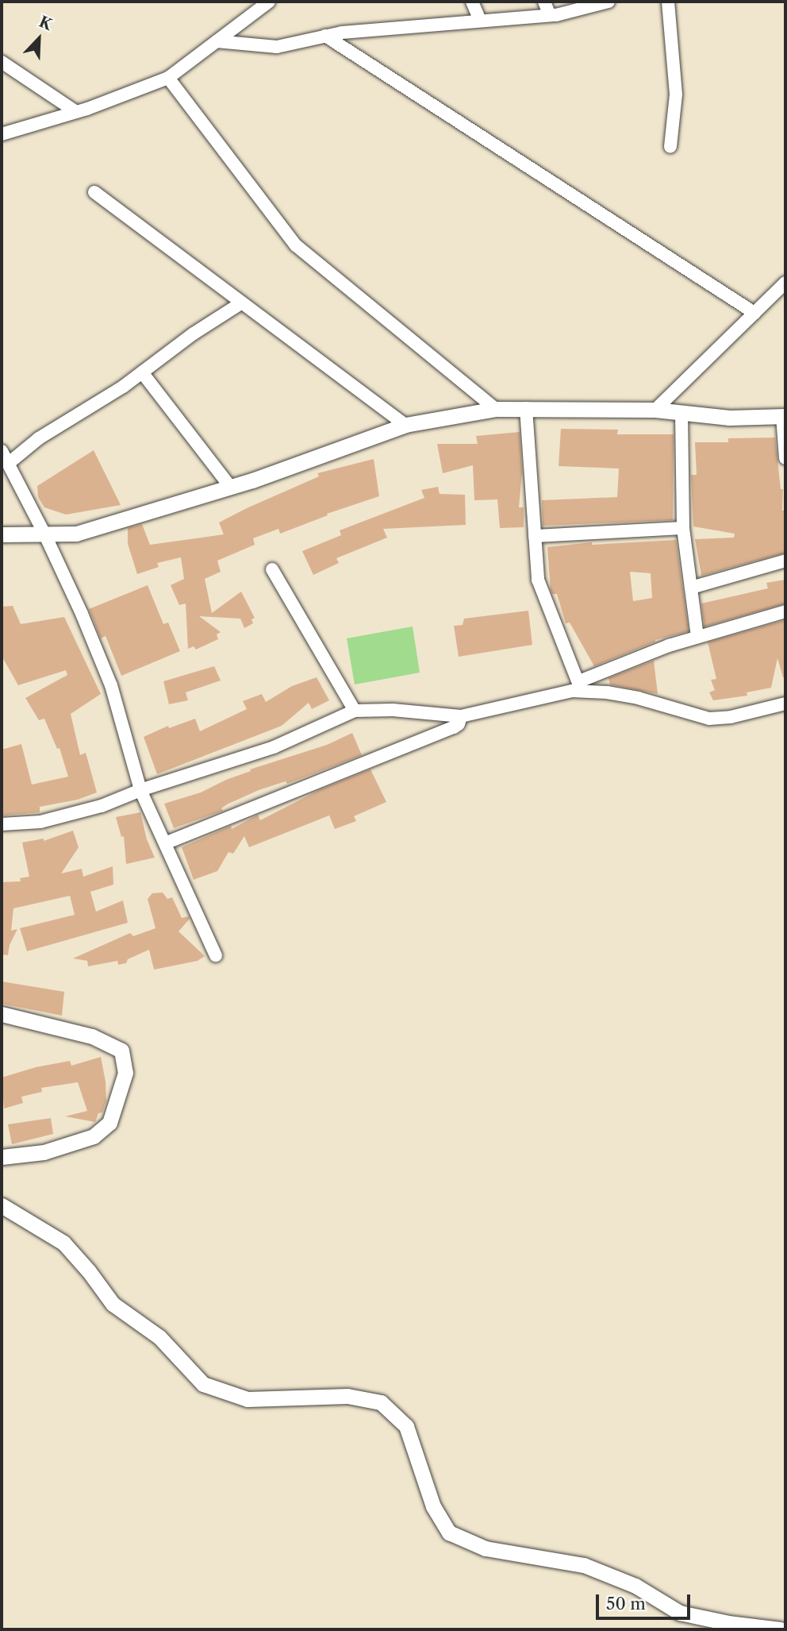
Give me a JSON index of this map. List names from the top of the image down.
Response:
{
  "scale_bar": "50 m",
  "north": "top right"
}
